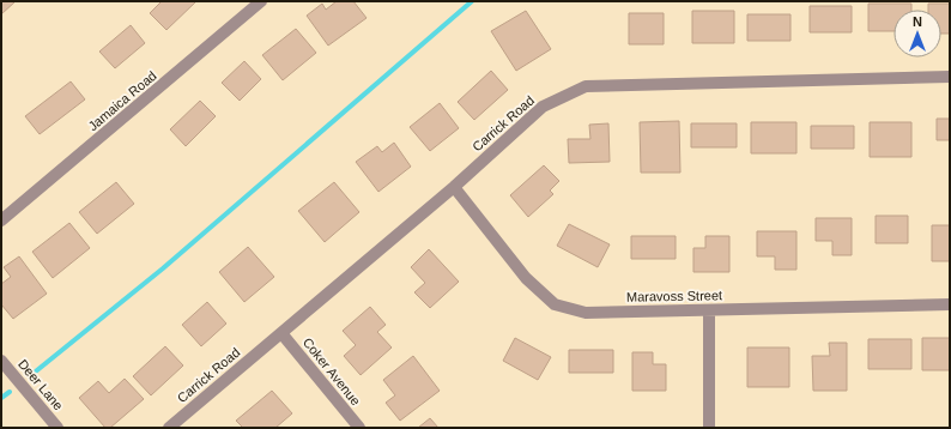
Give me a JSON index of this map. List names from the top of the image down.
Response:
{
  "streets": {
    "street": [
      "Jamaica Road",
      "Carrick Road",
      "Maravoss Street",
      "Coker Avenue",
      "Deer Lane"
    ]
  },
  "crossings": [
    ["Carrick Road", "Maravoss Street"],
    ["Carrick Road", "Coker Avenue"]
  ],
  "north": "top"
}
